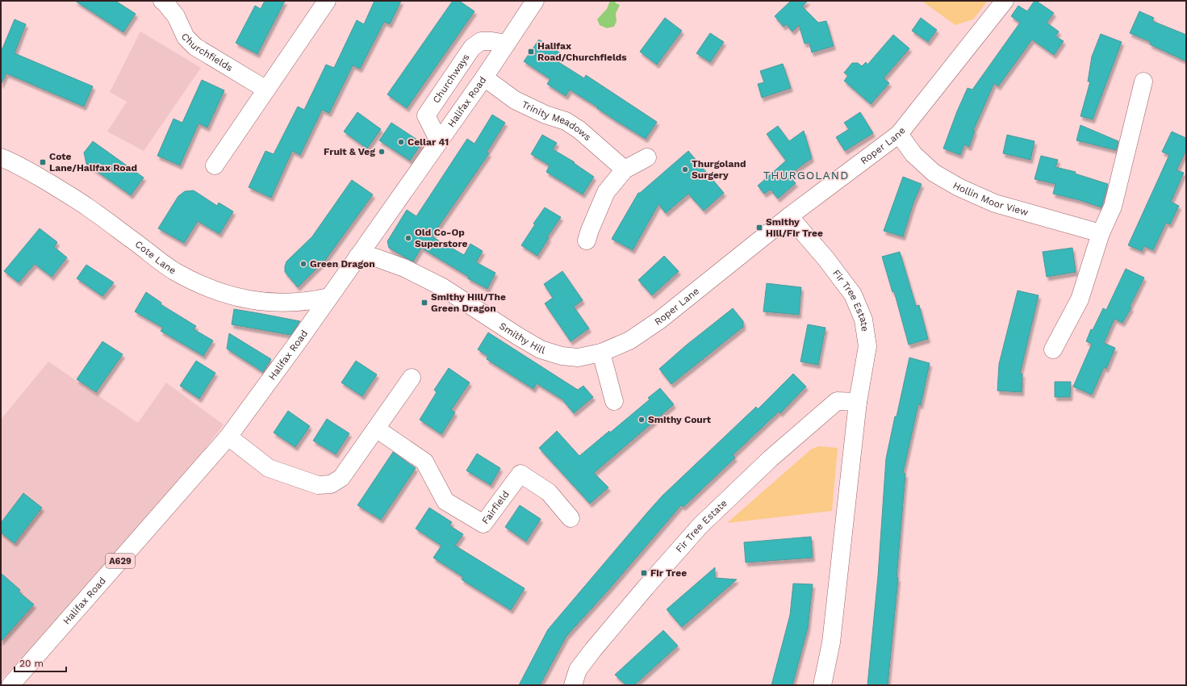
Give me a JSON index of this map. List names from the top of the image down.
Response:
{
  "streets": {
    "main road": [
      "Churchfields",
      "Churchways",
      "Halifax Road",
      "Trinity Meadows",
      "Roper Lane",
      "Hollin Moor View",
      "Cote Lane",
      "Fir Tree Estate",
      "Smithy Hill",
      "Fairfield",
      "A629"
    ]
  },
  "crossings": [
    ["Churchways", "Halifax Road"],
    ["Halifax Road", "Trinity Meadows"],
    ["Halifax Road", "Cote Lane"],
    ["Halifax Road", "Smithy Hill"],
    ["Roper Lane", "Hollin Moor View"],
    ["Roper Lane", "Fir Tree Estate"],
    ["Roper Lane", "Smithy Hill"]
  ],
  "districts": ["THURGOLAND"],
  "places": {
    "transit": [
      "Halifax Road/Churchfields",
      "Cote Lane/Halifax Road",
      "Smithy Hill/Fir Tree",
      "Smithy Hill/The Green Dragon",
      "Fir Tree"
    ],
    "other": [
      "Cellar 41",
      "Fruit & Veg",
      "Thurgoland Surgery",
      "Old Co-Op Superstore",
      "Green Dragon",
      "Smithy Court"
    ]
  },
  "scale_bar": "20 m"
}
